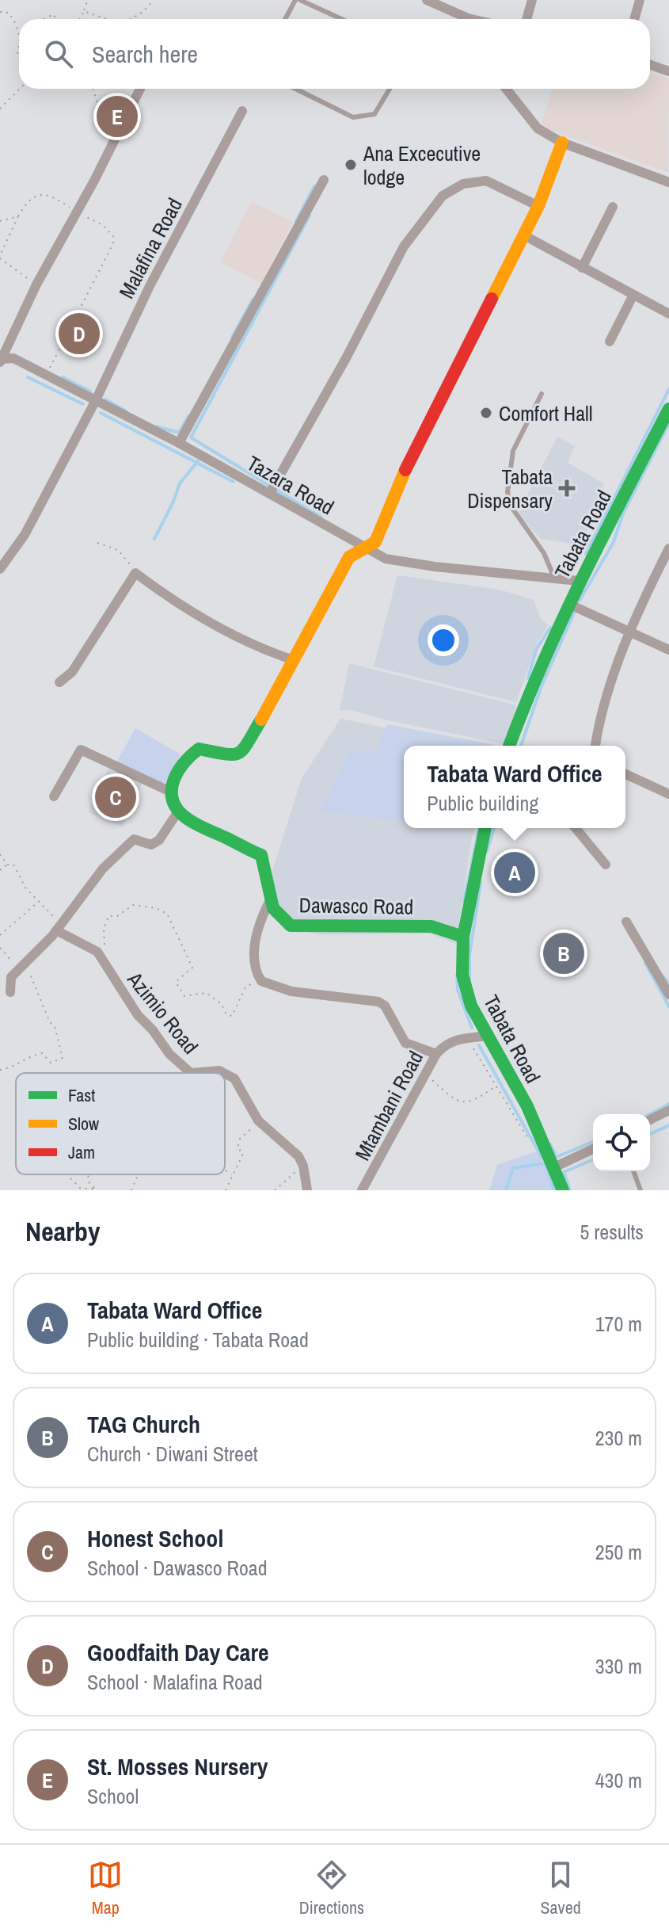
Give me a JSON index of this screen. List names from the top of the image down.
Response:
{
  "streets": {
    "street": [
      "Malafina Road",
      "Tazara Road",
      "Tabata Road",
      "Dawasco Road",
      "Azimio Road",
      "Mtambani Road"
    ]
  },
  "crossings": [
    ["Malafina Road", "Tazara Road"],
    ["Tazara Road", "Tabata Road"],
    ["Tabata Road", "Dawasco Road"],
    ["Tabata Road", "Mtambani Road"]
  ],
  "places": {
    "other": ["Ana Excecutive lodge", "Comfort Hall"],
    "health": ["Tabata Dispensary"]
  },
  "legend": ["Fast", "Slow", "Jam"],
  "page": {
    "search": "Search here",
    "pins": [
      "E",
      "D",
      "C",
      "A",
      "B"
    ],
    "popup": ["Tabata Ward Office", "Public building"],
    "heading": ["Nearby", "5 results"],
    "list": [
      {
        "mark": "A",
        "name": "Tabata Ward Office",
        "note": "Public building · Tabata Road",
        "value": "170 m"
      },
      {
        "mark": "B",
        "name": "TAG Church",
        "note": "Church · Diwani Street",
        "value": "230 m"
      },
      {
        "mark": "C",
        "name": "Honest School",
        "note": "School · Dawasco Road",
        "value": "250 m"
      },
      {
        "mark": "D",
        "name": "Goodfaith Day Care",
        "note": "School · Malafina Road",
        "value": "330 m"
      },
      {
        "mark": "E",
        "name": "St. Mosses Nursery",
        "note": "School",
        "value": "430 m"
      }
    ],
    "nav": ["Map", "Directions", "Saved"]
  }
}
